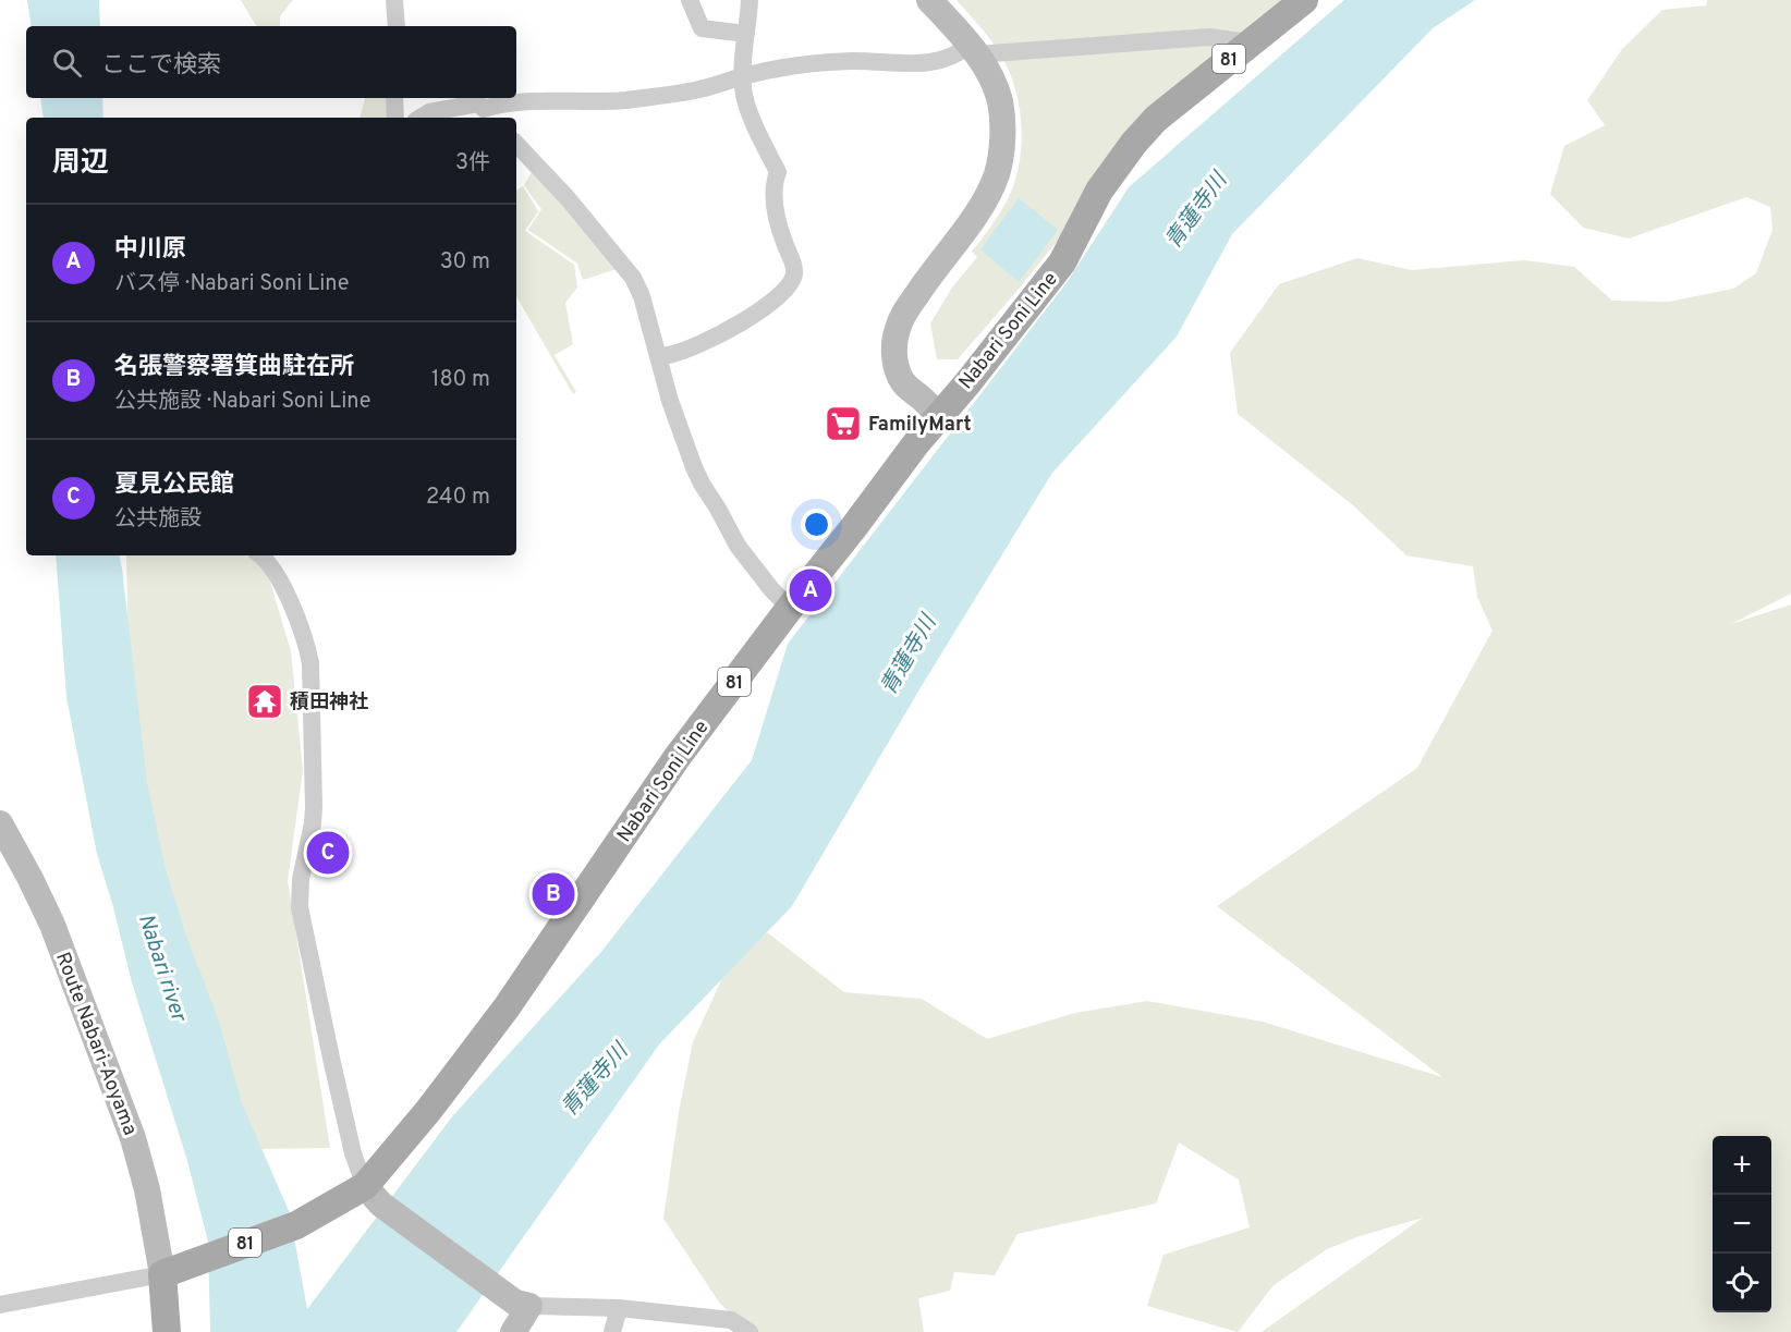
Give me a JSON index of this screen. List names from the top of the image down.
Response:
{
  "streets": {
    "main road": ["81", "Nabari Soni Line"],
    "street": ["Route Nabari-Aoyama"]
  },
  "crossings": [
    ["Nabari Soni Line", "Route Nabari-Aoyama"]
  ],
  "water": ["青蓮寺川", "Nabari river"],
  "places": {
    "supermarket": ["FamilyMart"],
    "temple": ["積田神社"]
  },
  "page": {
    "search": "ここで検索",
    "heading": ["周辺", "3件"],
    "list": [
      {
        "mark": "A",
        "name": "中川原",
        "note": "バス停 · Nabari Soni Line",
        "value": "30 m"
      },
      {
        "mark": "B",
        "name": "名張警察署箕曲駐在所",
        "note": "公共施設 · Nabari Soni Line",
        "value": "180 m"
      },
      {
        "mark": "C",
        "name": "夏見公民館",
        "note": "公共施設",
        "value": "240 m"
      }
    ],
    "pins": ["A", "C", "B"],
    "map_buttons": ["+", "−"]
  }
}
